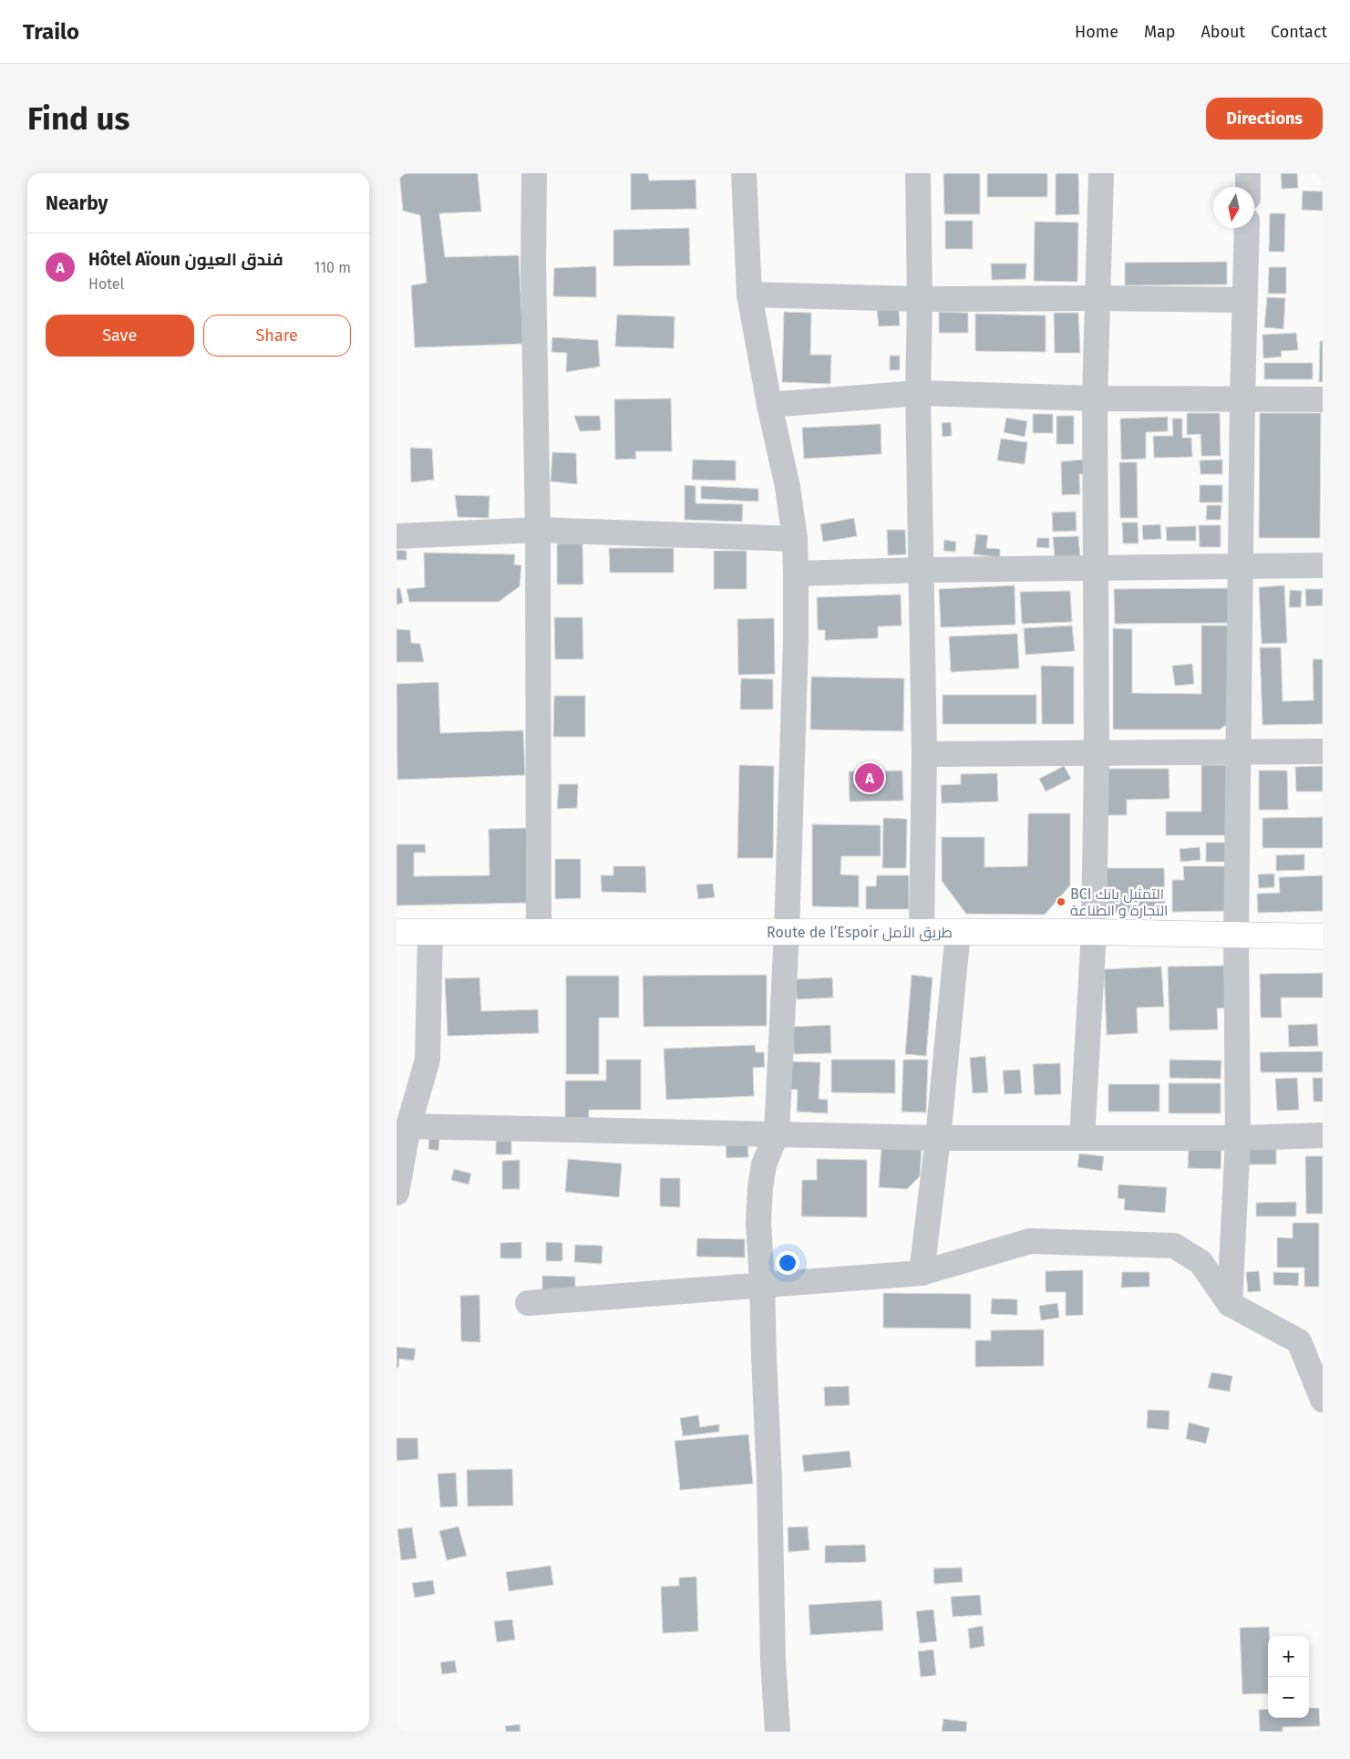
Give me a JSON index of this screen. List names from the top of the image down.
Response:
{
  "streets": {
    "highway": ["Route de l’Espoir طريق الأمل"]
  },
  "places": ["BCI التمثيل بانك التجارة و الطناعة"],
  "north": "bottom",
  "page": {
    "header": "Trailo",
    "nav": [
      "Home",
      "Map",
      "About",
      "Contact"
    ],
    "buttons": [
      "Directions",
      ["Save", "Share"]
    ],
    "title": "Find us",
    "heading": "Nearby",
    "list": [
      {
        "mark": "A",
        "name": "Hôtel Aïoun فندق العيون",
        "note": "Hotel",
        "value": "110 m"
      }
    ],
    "pins": "A",
    "map_buttons": ["+", "−"]
  }
}
